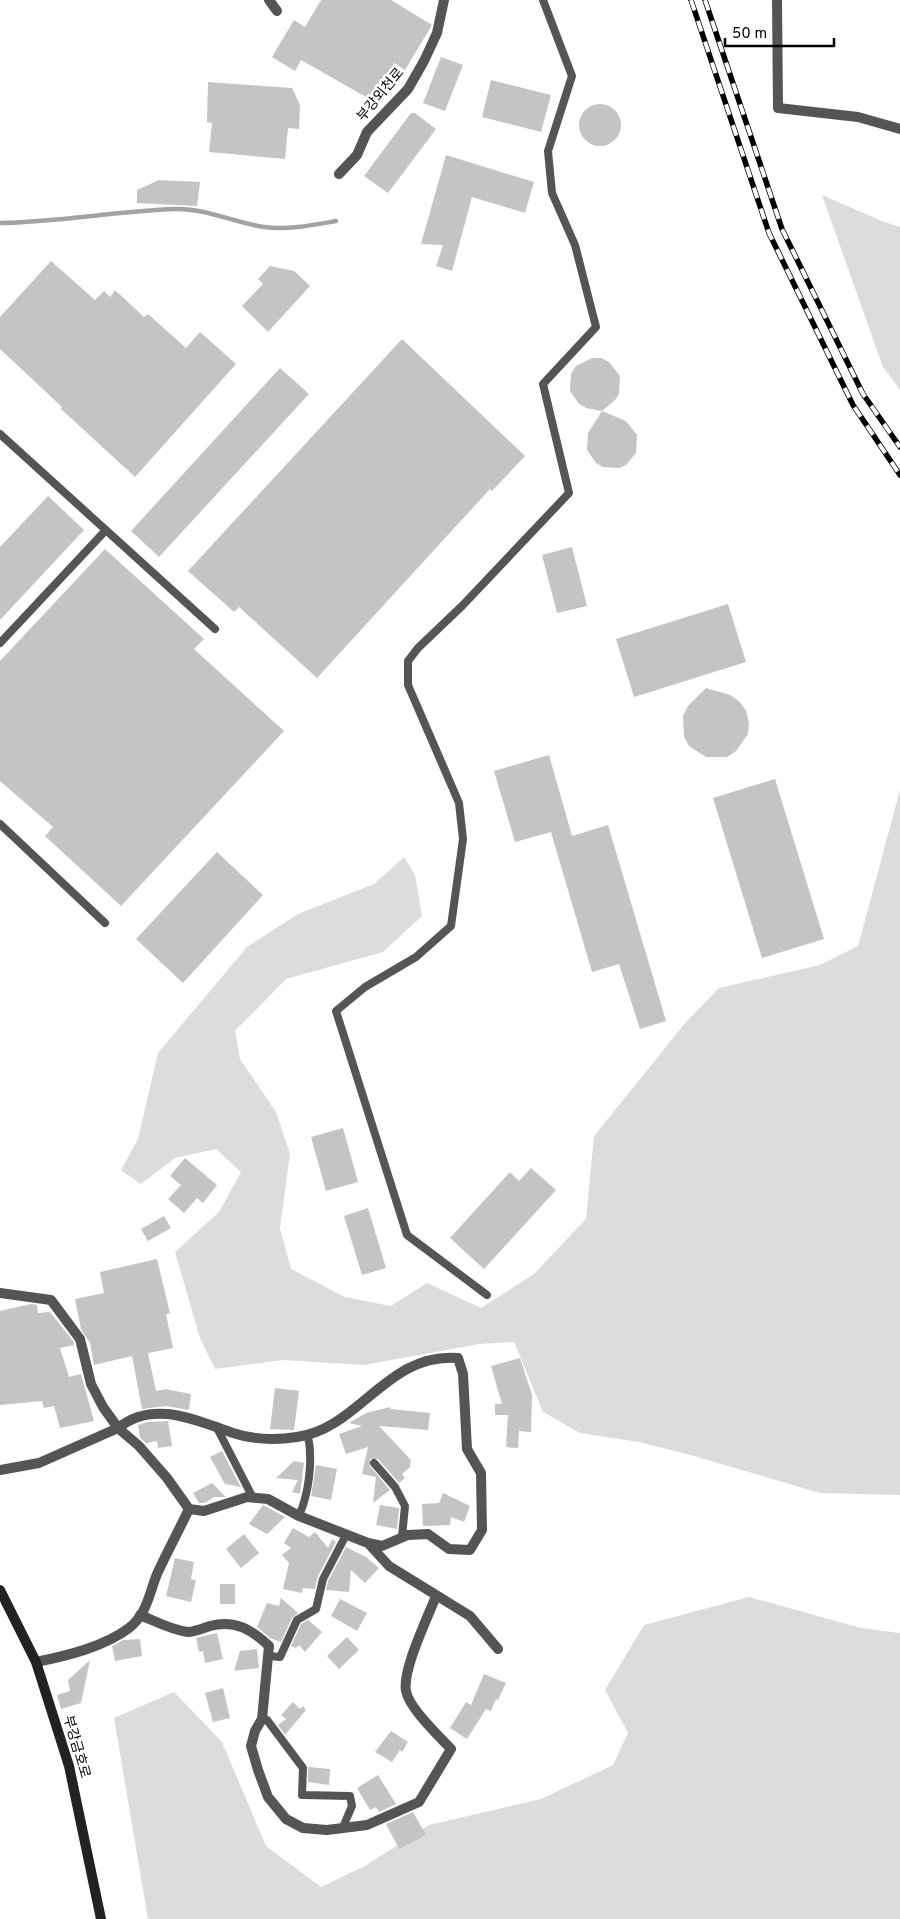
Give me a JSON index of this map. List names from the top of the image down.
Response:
{
  "streets": {
    "street": ["부강외천로", "부강금호로"]
  },
  "scale_bar": "50 m"
}
